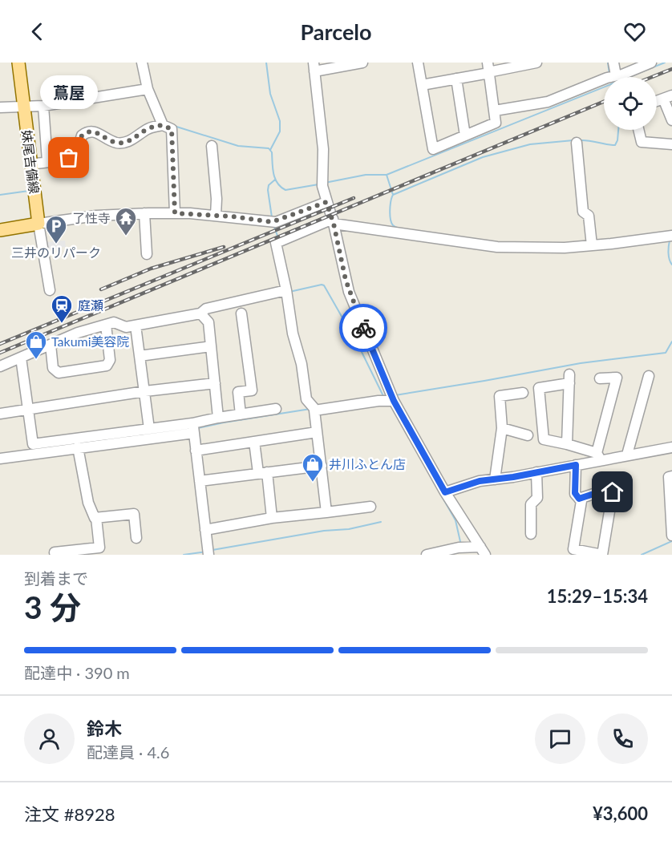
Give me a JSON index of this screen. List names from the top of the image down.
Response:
{
  "streets": {
    "main road": ["妹尾吉備線"]
  },
  "places": {
    "other": ["蔦屋"],
    "temple": ["了性寺"],
    "parking": ["三井のリパーク"],
    "station": ["庭瀬"],
    "shop": ["Takumi美容院", "井川ふとん店"]
  },
  "page": {
    "header": "Parcelo",
    "bubble": "蔦屋",
    "heading": ["3 分", "到着まで", "15:29–15:34"],
    "panel": [
      "鈴木",
      "配達員 · 4.6",
      "注文 #8928",
      "¥3,600"
    ],
    "bar": "配達中 · 390 m"
  }
}
